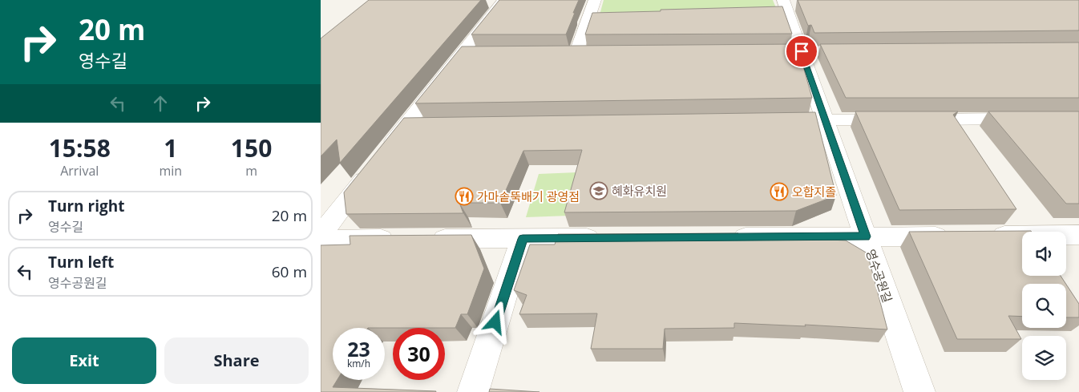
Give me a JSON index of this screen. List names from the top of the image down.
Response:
{
  "streets": {
    "street": ["영수공원길"]
  },
  "places": {
    "school or university": ["혜화유치원"],
    "restaurant": ["오합지졸", "가마솥뚝배기 광영점"]
  },
  "page": {
    "turn": ["20 m", "영수길"],
    "eta": [
      "15:58",
      "Arrival",
      "1",
      "min",
      "150",
      "m"
    ],
    "list": [
      {
        "name": "Turn right",
        "note": "영수길",
        "value": "20 m"
      },
      {
        "name": "Turn left",
        "note": "영수공원길",
        "value": "60 m"
      }
    ],
    "speed": "23 km/h",
    "limit": "30",
    "buttons": ["Exit", "Share"]
  }
}
